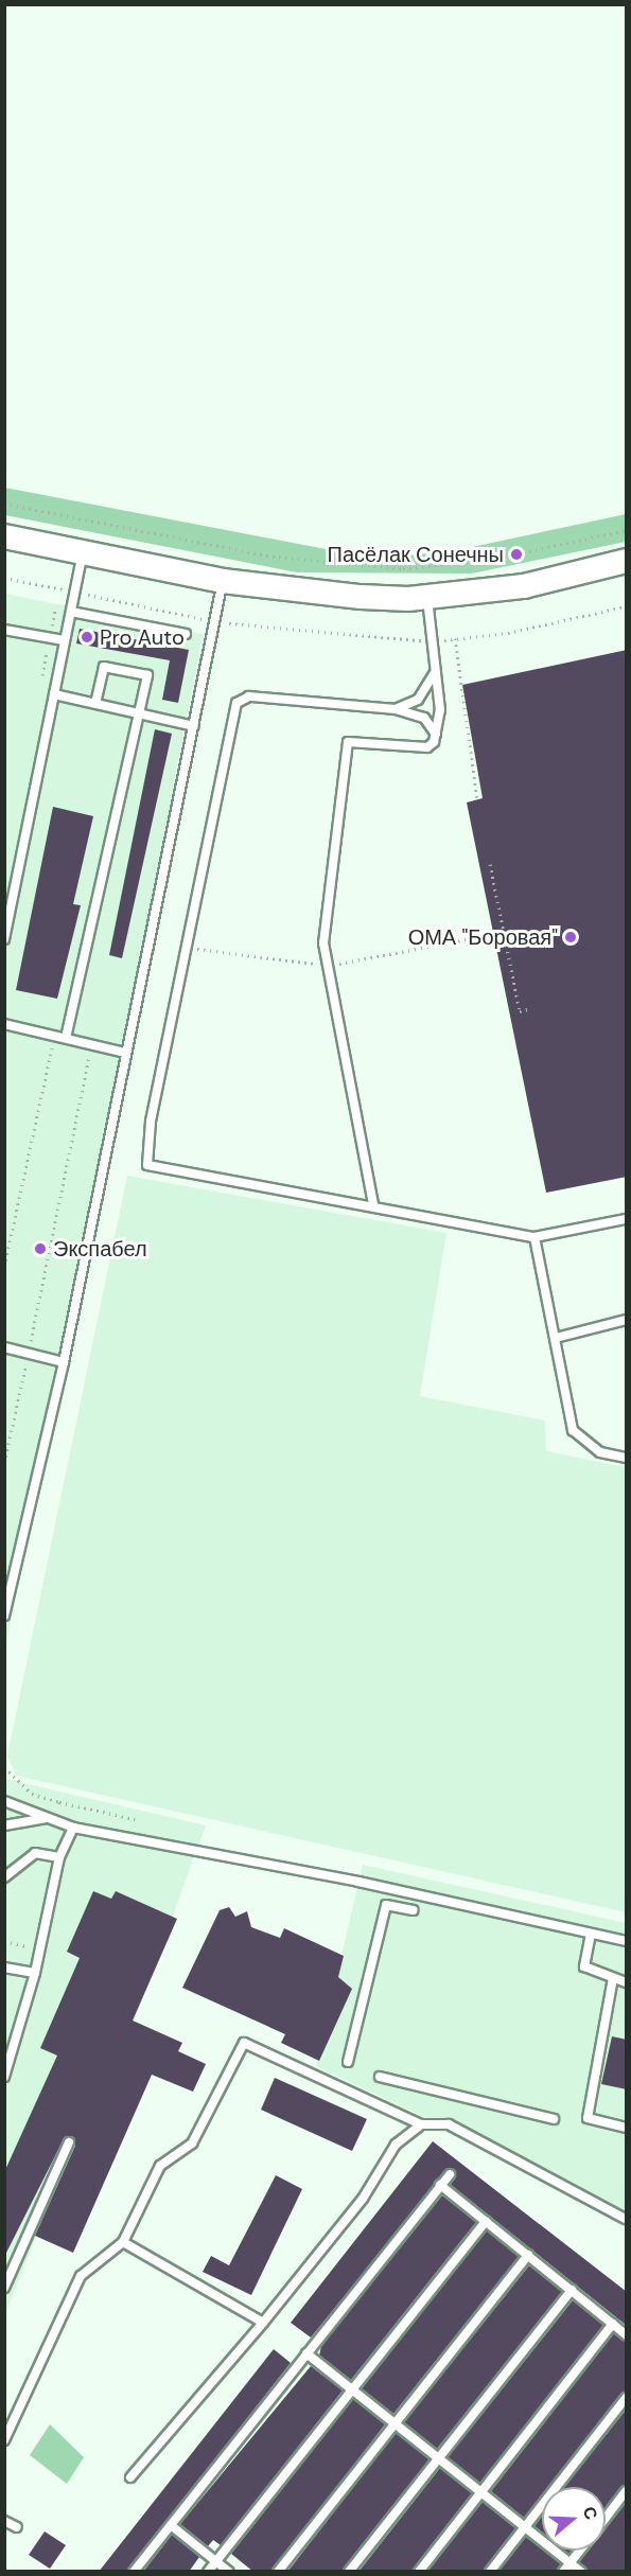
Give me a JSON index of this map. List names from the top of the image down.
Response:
{
  "places": [
    "Пасёлак Сонечны",
    "Pro Auto",
    "ОМА \"Боровая\"",
    "Экспабел"
  ],
  "north": "right"
}
